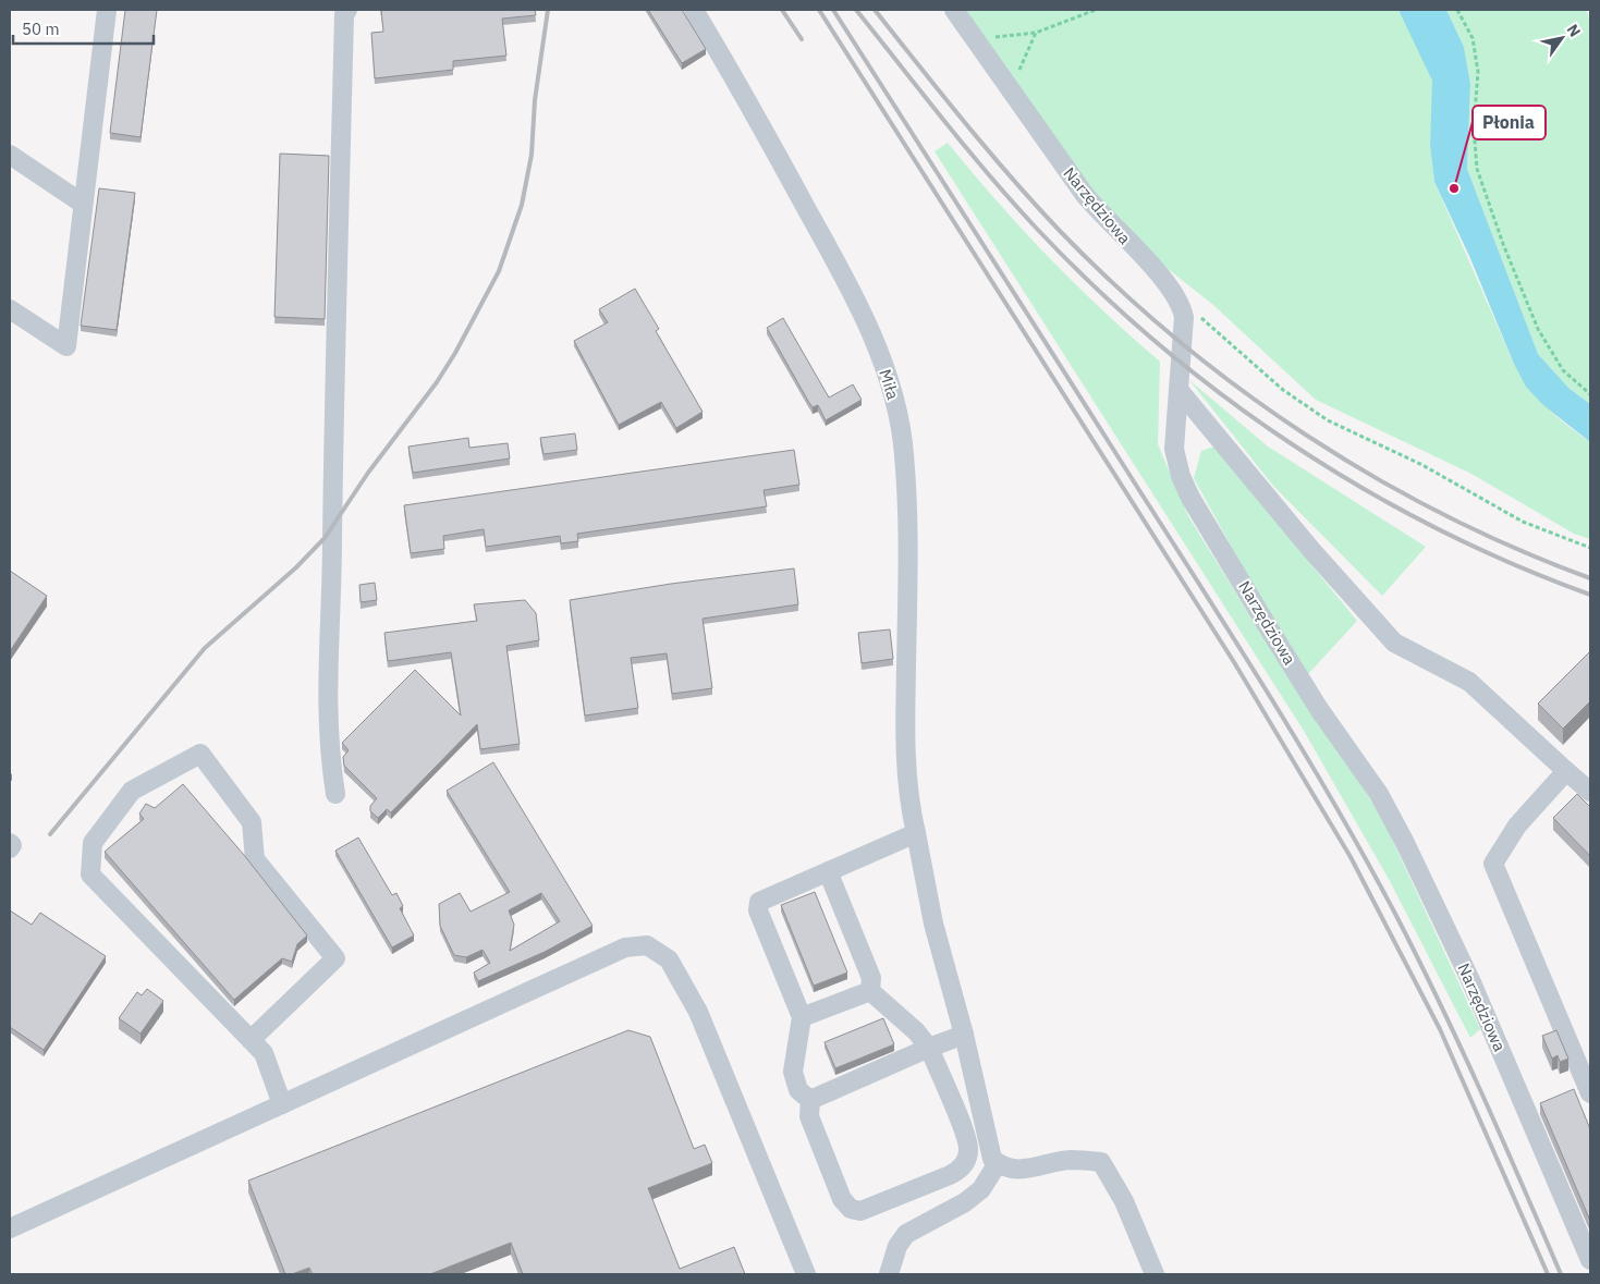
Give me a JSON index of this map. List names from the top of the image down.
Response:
{
  "streets": {
    "lane": ["Narzędziowa", "Miła"]
  },
  "places": ["Płonia"],
  "scale_bar": "50 m",
  "north": "top right"
}
